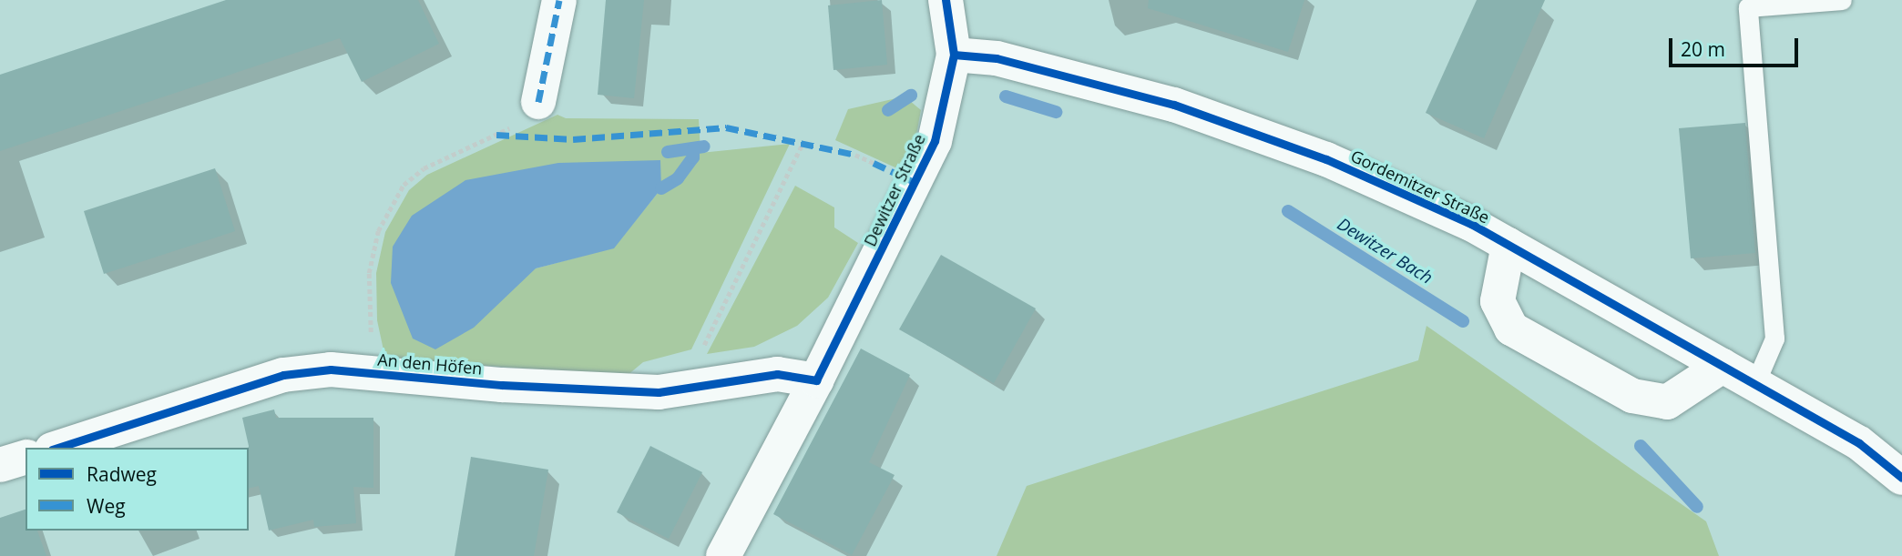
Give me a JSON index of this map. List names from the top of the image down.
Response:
{
  "streets": {
    "street": ["Gordemitzer Straße", "Dewitzer Straße", "An den Höfen"]
  },
  "crossings": [
    ["Gordemitzer Straße", "Dewitzer Straße"],
    ["Dewitzer Straße", "An den Höfen"]
  ],
  "water": ["Dewitzer Bach"],
  "legend": ["Radweg", "Weg"],
  "scale_bar": "20 m"
}
